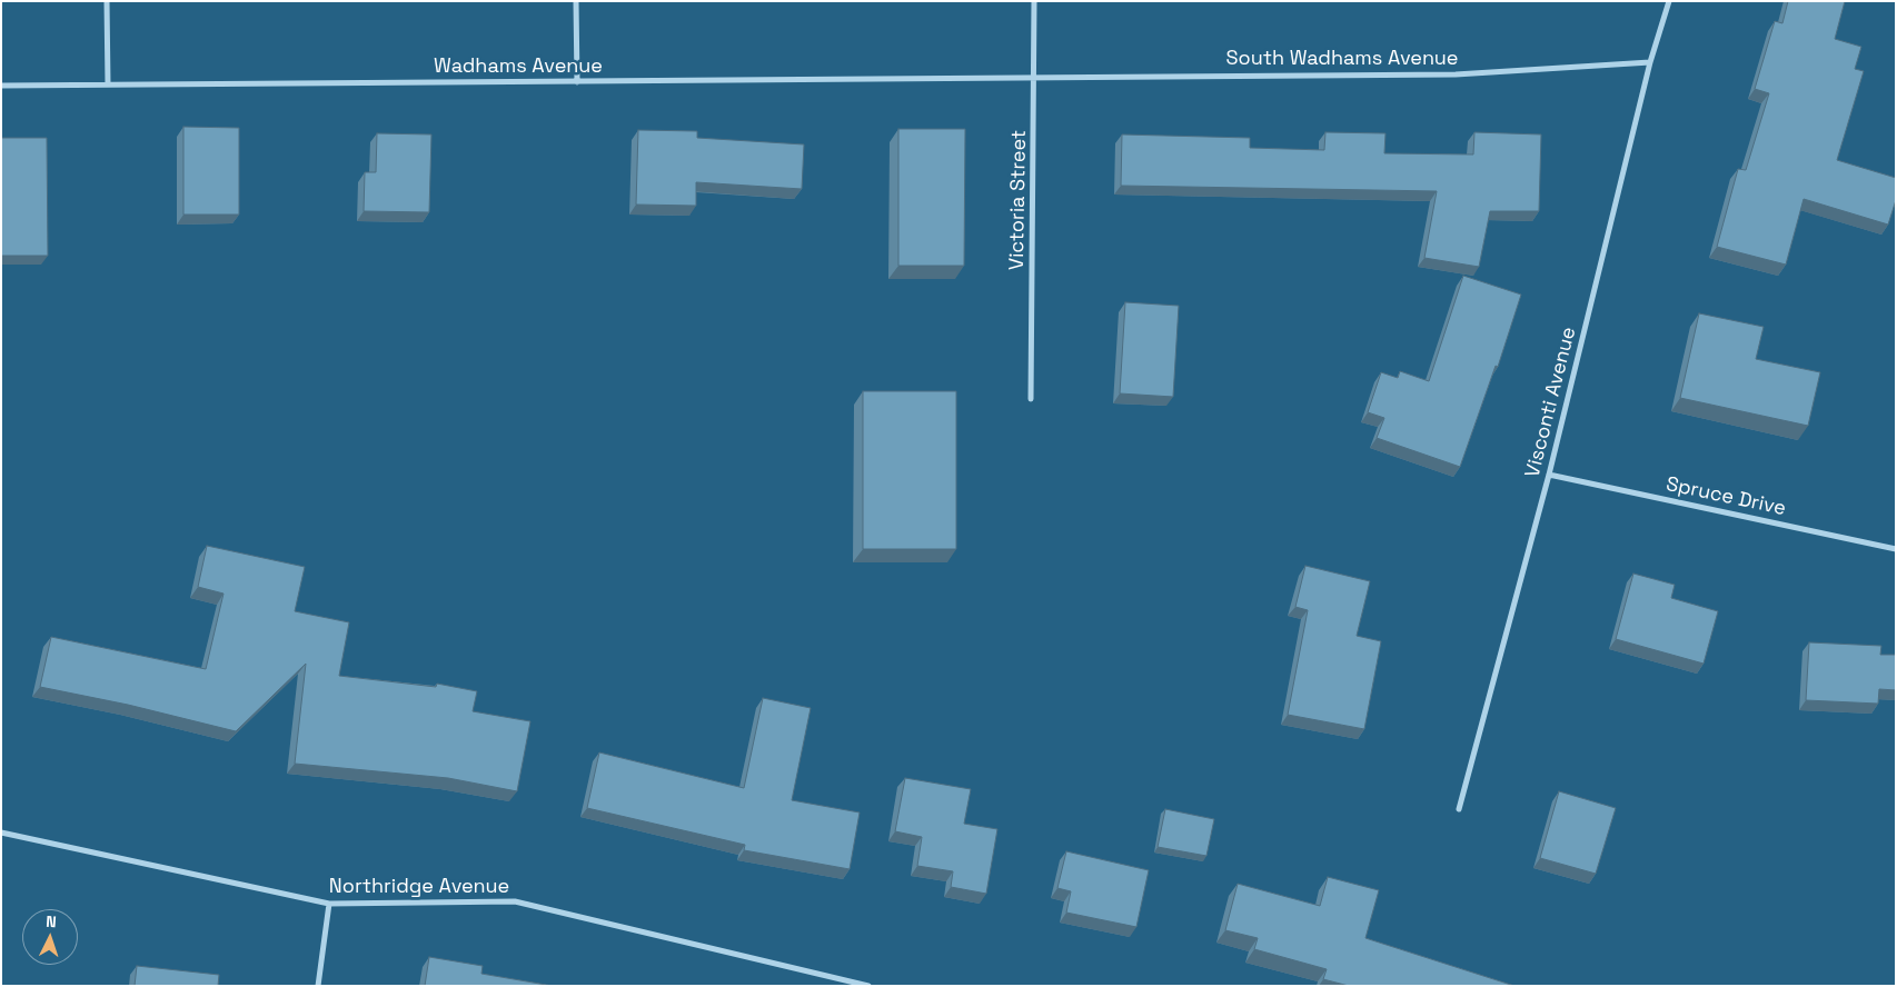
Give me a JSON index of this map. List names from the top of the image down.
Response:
{
  "streets": {
    "street": [
      "South Wadhams Avenue",
      "Wadhams Avenue",
      "Victoria Street",
      "Visconti Avenue",
      "Spruce Drive",
      "Northridge Avenue"
    ]
  },
  "crossings": [
    ["South Wadhams Avenue", "Wadhams Avenue"],
    ["South Wadhams Avenue", "Victoria Street"],
    ["South Wadhams Avenue", "Visconti Avenue"],
    ["Wadhams Avenue", "Victoria Street"],
    ["Visconti Avenue", "Spruce Drive"]
  ],
  "north": "top"
}
